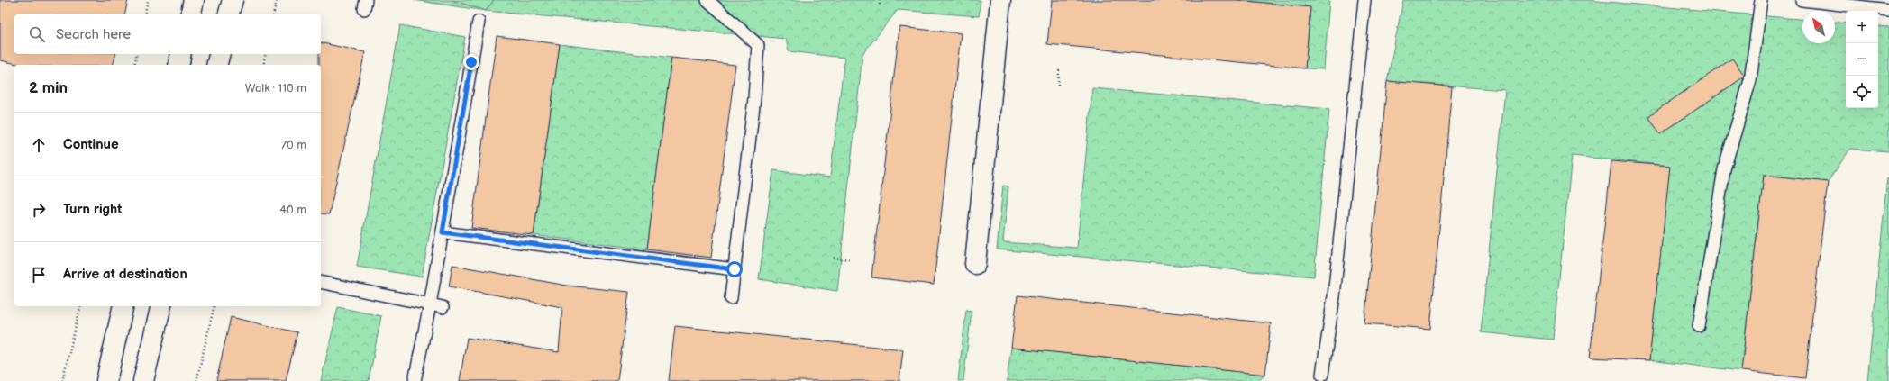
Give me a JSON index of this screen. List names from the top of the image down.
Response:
{
  "north": "top left",
  "page": {
    "map_buttons": ["+", "−"],
    "search": "Search here",
    "heading": ["2 min", "Walk · 110 m"],
    "list": [
      ["Continue", "70 m"],
      ["Turn right", "40 m"],
      "Arrive at destination"
    ]
  }
}
